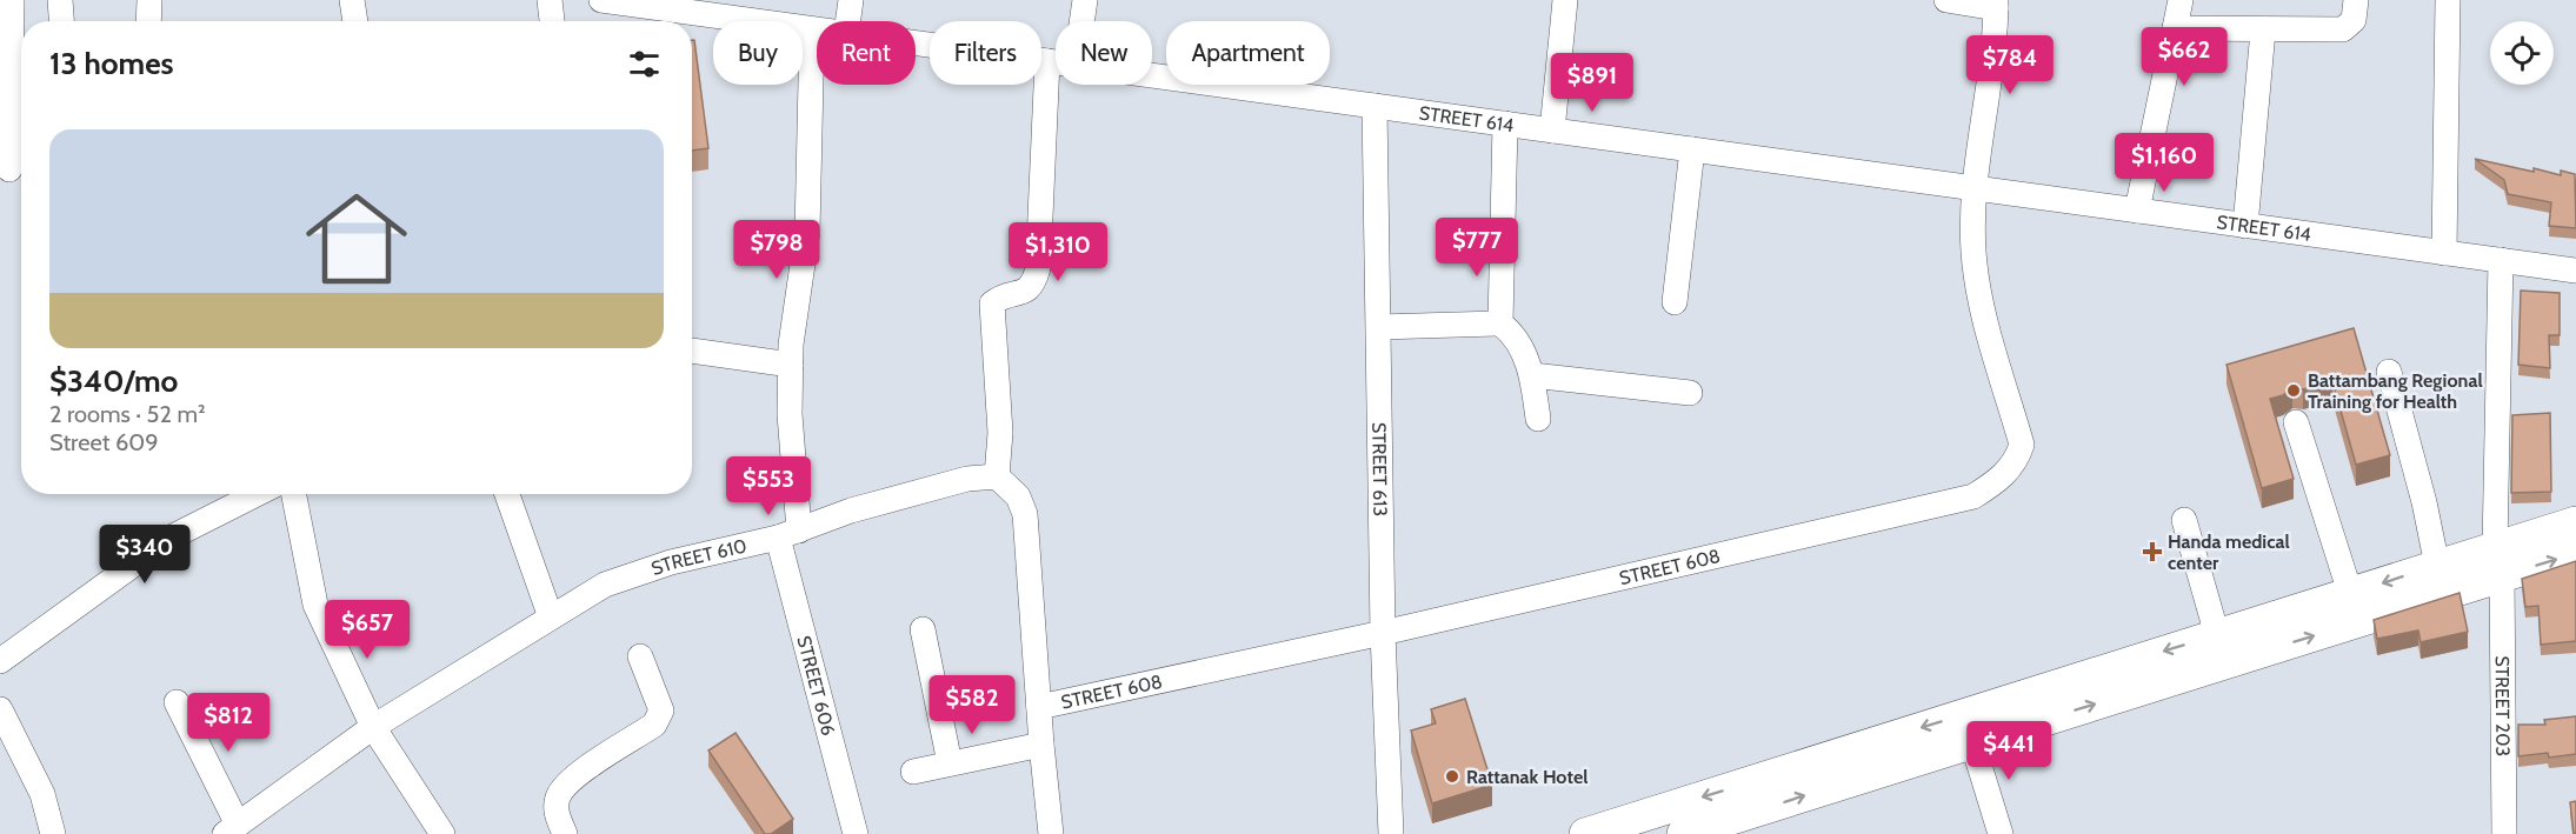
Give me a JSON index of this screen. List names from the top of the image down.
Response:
{
  "streets": {
    "street": [
      "STREET 614",
      "STREET 613",
      "STREET 610",
      "STREET 608",
      "STREET 606",
      "STREET 203"
    ]
  },
  "crossings": [
    ["STREET 614", "STREET 613"],
    ["STREET 614", "STREET 608"],
    ["STREET 614", "STREET 606"],
    ["STREET 613", "STREET 608"],
    ["STREET 610", "STREET 606"]
  ],
  "places": {
    "other": ["Battambang Regional Training for Health", "Rattanak Hotel"],
    "health": ["Handa medical center"]
  },
  "page": {
    "chip": [
      "Buy",
      "Rent",
      "Filters",
      "New",
      "Apartment"
    ],
    "heading": "13 homes",
    "price": [
      "$662",
      "$784",
      "$891",
      "$1,160",
      "$777",
      "$798",
      "$1,310",
      "$553",
      "$340",
      "$657",
      "$582",
      "$812",
      "$441"
    ],
    "list": [
      {
        "name": "$340/mo",
        "note": "2 rooms · 52 m² · Street 609"
      }
    ]
  }
}
